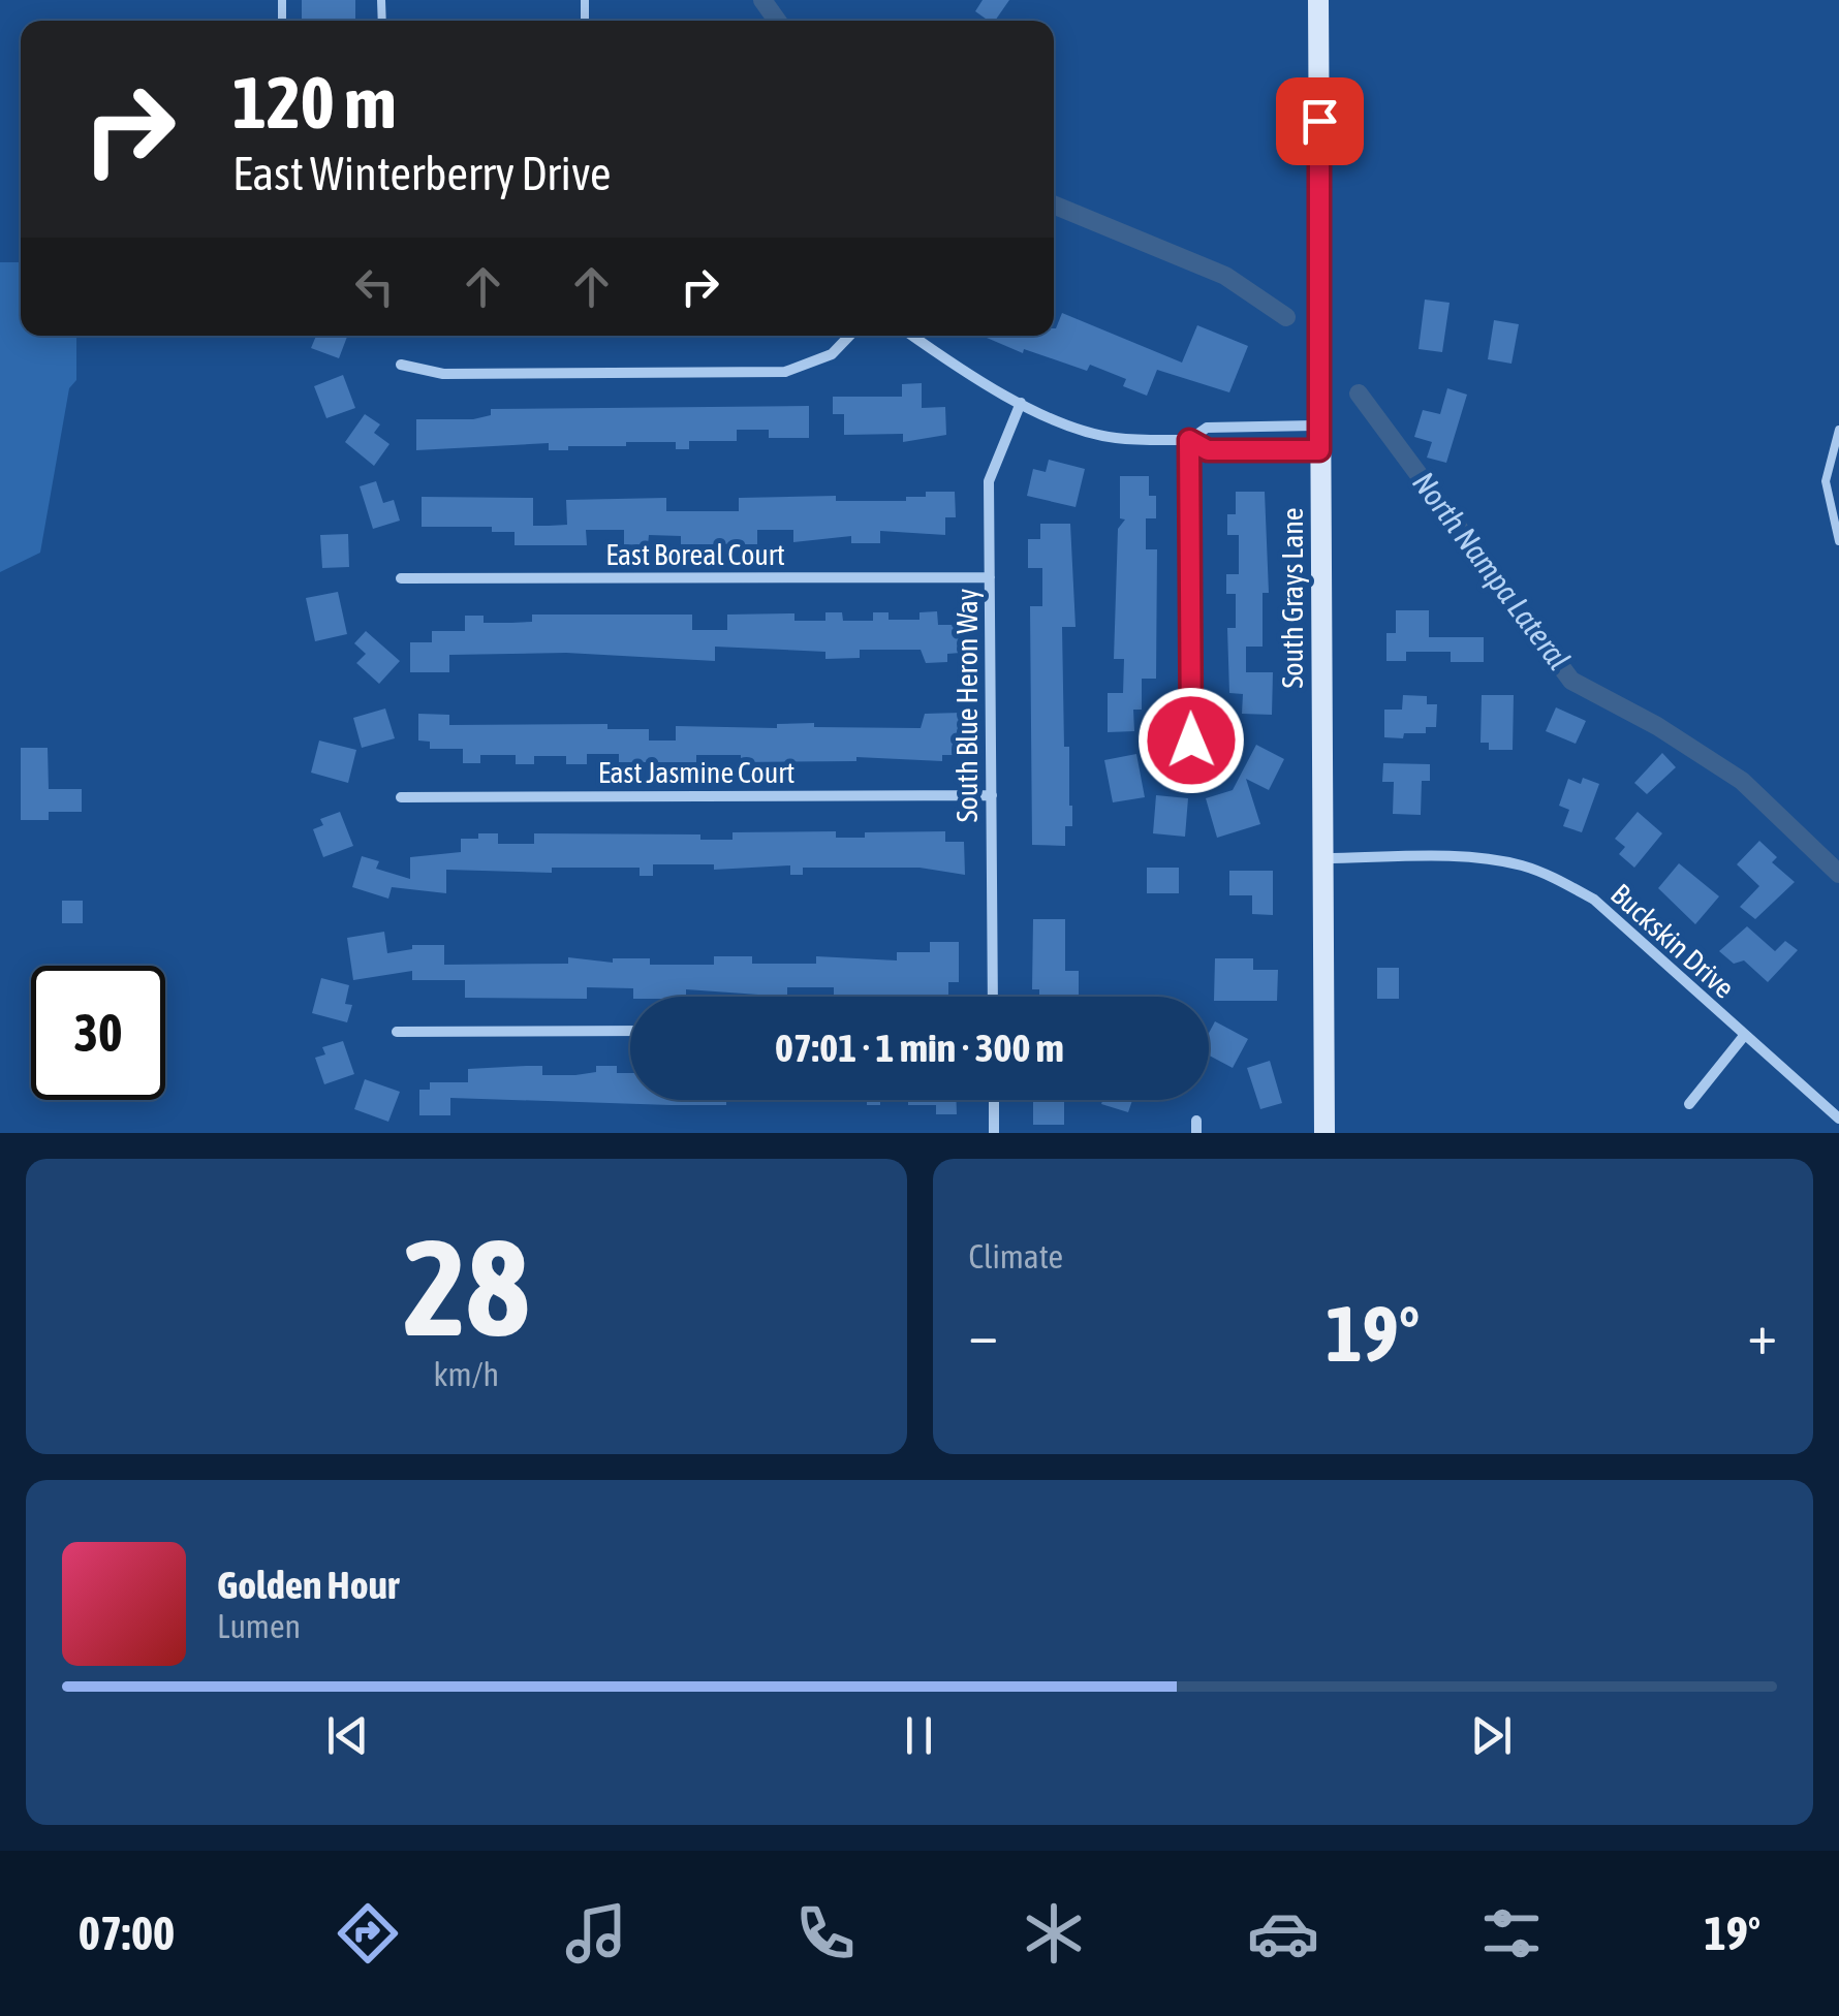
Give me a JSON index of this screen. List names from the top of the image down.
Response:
{
  "streets": {
    "street": [
      "East Boreal Court",
      "South Grays Lane",
      "South Blue Heron Way",
      "East Jasmine Court",
      "Buckskin Drive"
    ]
  },
  "crossings": [
    ["East Boreal Court", "South Blue Heron Way"],
    ["South Grays Lane", "Buckskin Drive"],
    ["South Blue Heron Way", "East Jasmine Court"]
  ],
  "water": ["North Nampa Lateral"],
  "page": {
    "turn": ["120 m", "East Winterberry Drive"],
    "limit": "30",
    "trip": "07:01 · 1 min · 300 m",
    "tile": [
      ["28", "km/h"],
      "Climate"
    ],
    "heat": ["−", "19°", "+"],
    "song": ["Golden Hour", "Lumen"],
    "tabs": ["07:00", "19°"]
  }
}
